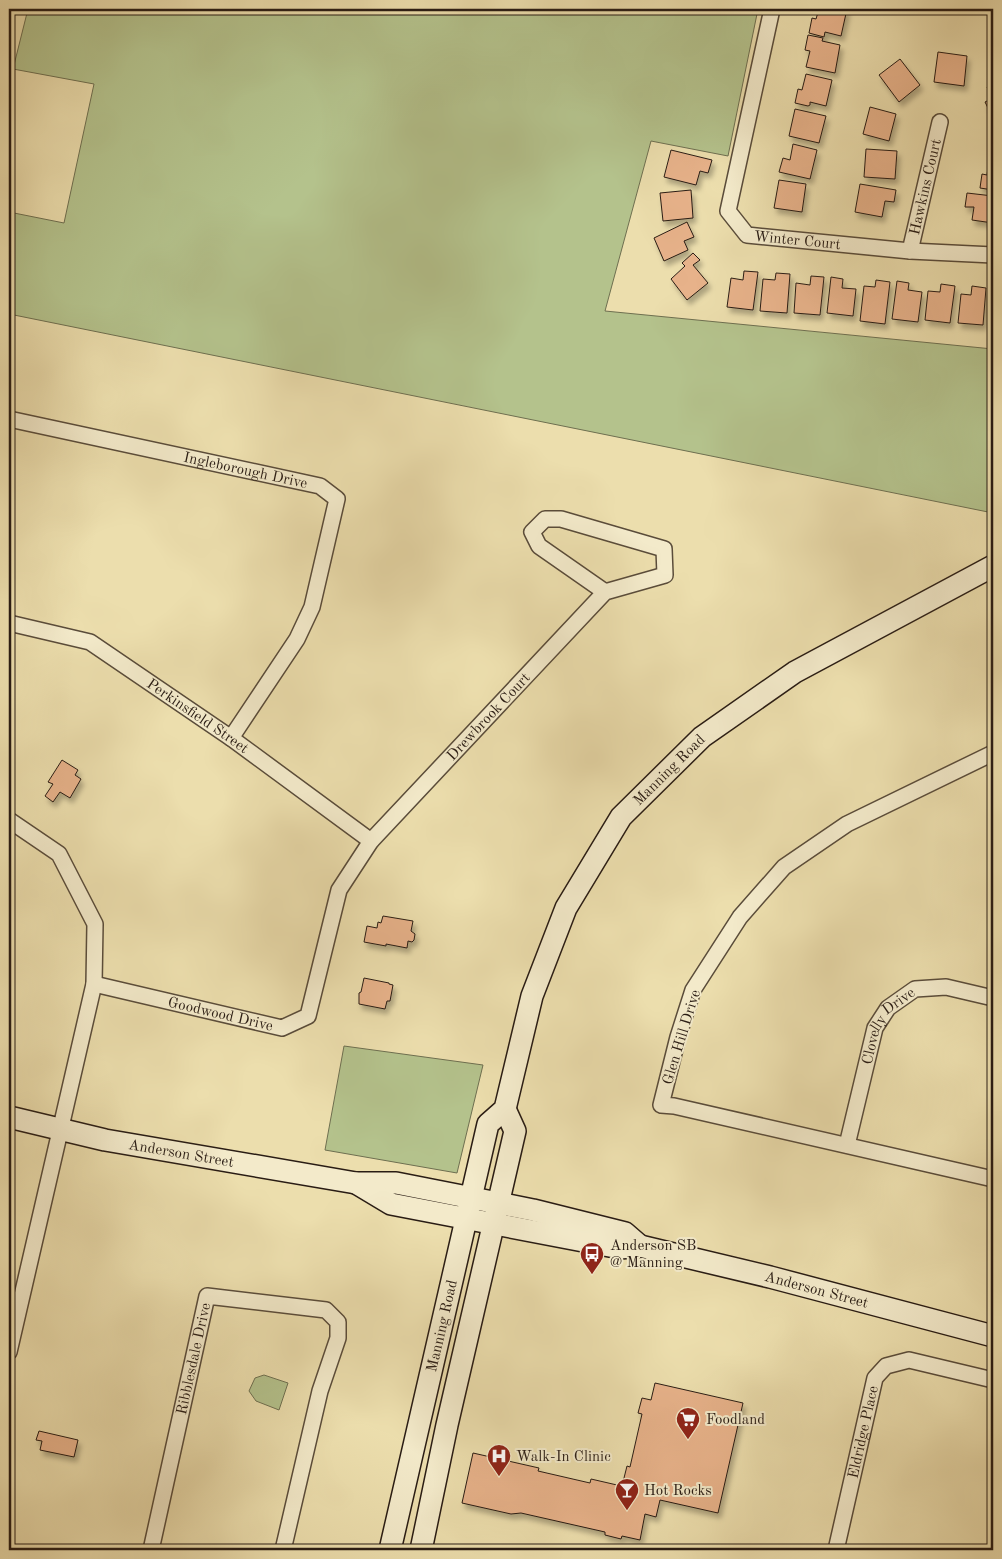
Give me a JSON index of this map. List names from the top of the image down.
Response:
{
  "streets": {
    "main road": ["Manning Road", "Anderson Street"],
    "street": [
      "Hawkins Court",
      "Winter Court",
      "Ingleborough Drive",
      "Perkinsfield Street",
      "Drewbrook Court",
      "Goodwood Drive",
      "Clovelly Drive",
      "Glen Hill Drive",
      "Ribblesdale Drive",
      "Eldridge Place"
    ]
  },
  "crossings": [
    ["Hawkins Court", "Winter Court"],
    ["Ingleborough Drive", "Perkinsfield Street"],
    ["Perkinsfield Street", "Drewbrook Court"],
    ["Perkinsfield Street", "Goodwood Drive"],
    ["Drewbrook Court", "Goodwood Drive"],
    ["Manning Road", "Anderson Street"],
    ["Clovelly Drive", "Glen Hill Drive"]
  ],
  "places": {
    "bus stop": ["Anderson SB @ Manning"],
    "supermarket": ["Foodland"],
    "hospital": ["Walk-In Clinic"],
    "bar": ["Hot Rocks"]
  }
}
